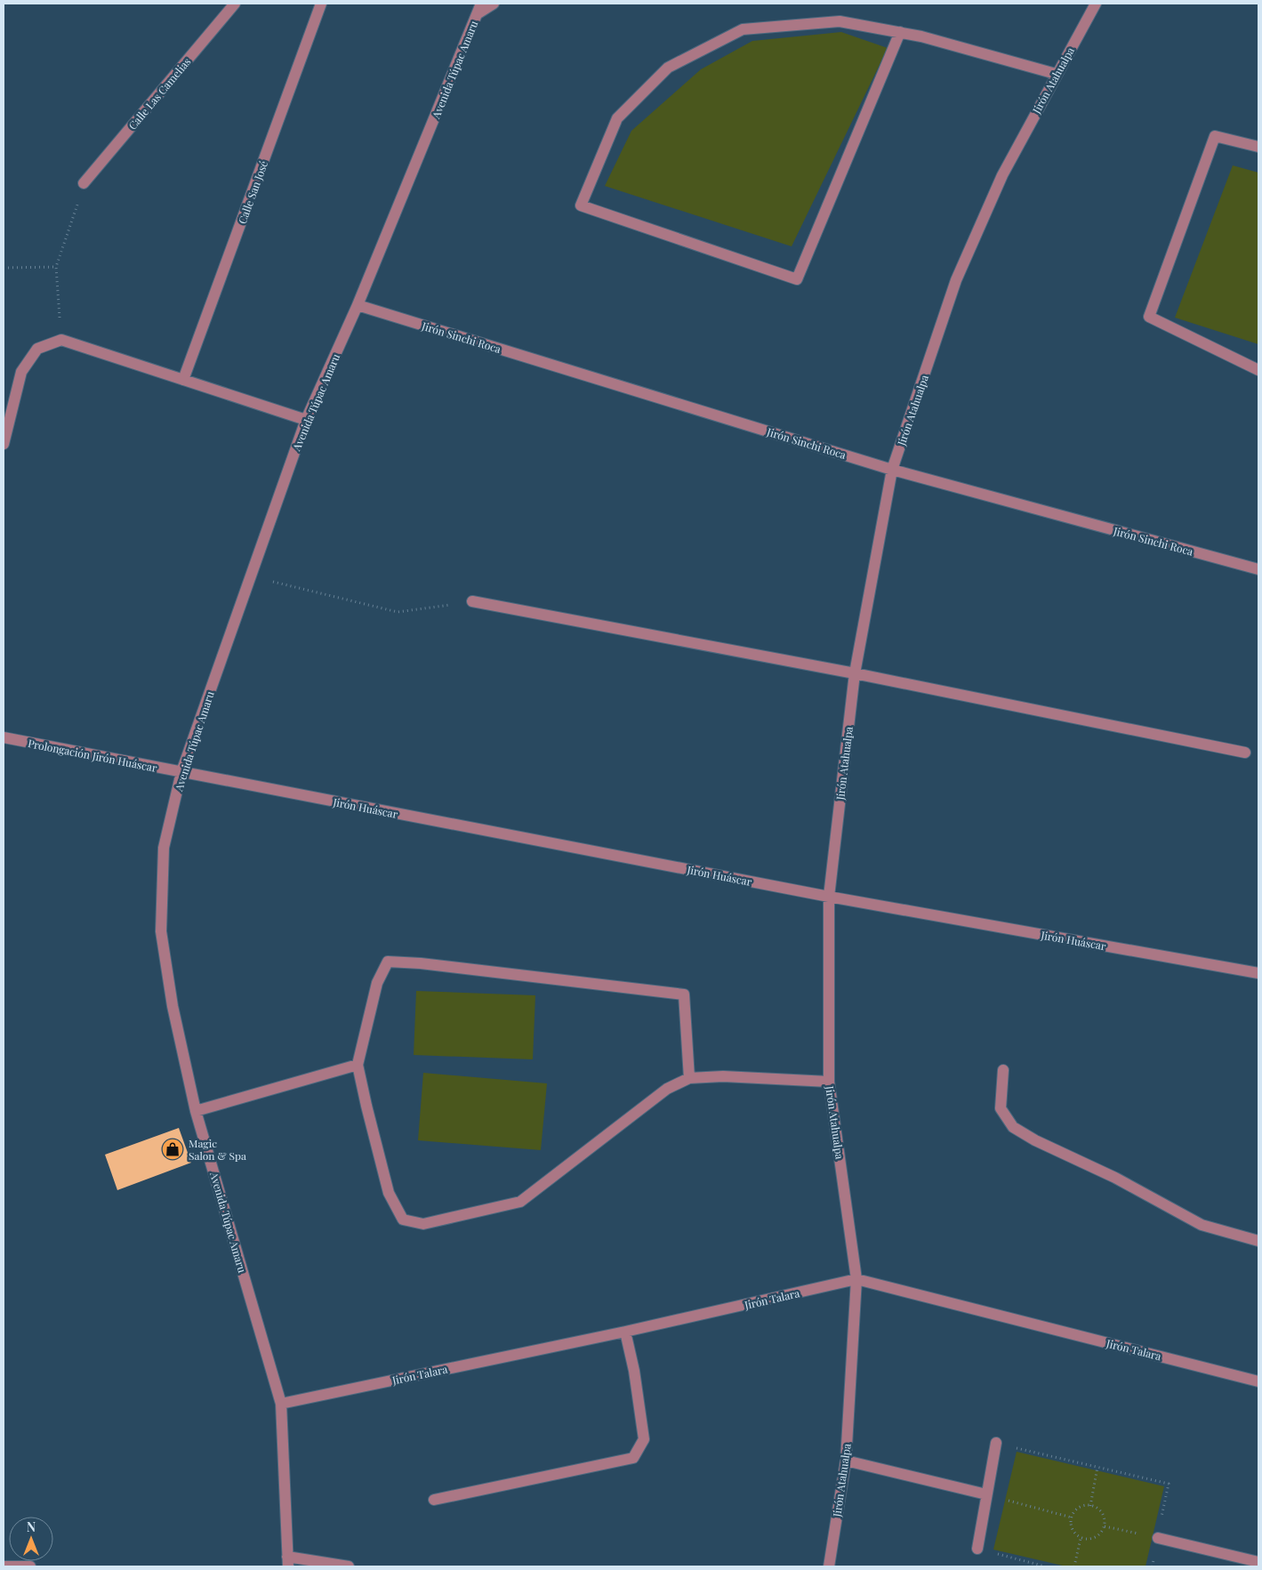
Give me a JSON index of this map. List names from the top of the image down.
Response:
{
  "streets": {
    "street": [
      "Avenida Túpac Amaru",
      "Jirón Atahualpa",
      "Calle Las Camelias",
      "Calle San José",
      "Jirón Sinchi Roca",
      "Prolongación Jirón Huáscar",
      "Jirón Huáscar",
      "Jirón Talara"
    ]
  },
  "crossings": [
    ["Avenida Túpac Amaru", "Jirón Sinchi Roca"],
    ["Avenida Túpac Amaru", "Prolongación Jirón Huáscar"],
    ["Avenida Túpac Amaru", "Jirón Huáscar"],
    ["Avenida Túpac Amaru", "Jirón Talara"],
    ["Jirón Atahualpa", "Jirón Sinchi Roca"],
    ["Jirón Atahualpa", "Jirón Huáscar"],
    ["Jirón Atahualpa", "Jirón Talara"],
    ["Prolongación Jirón Huáscar", "Jirón Huáscar"]
  ],
  "places": {
    "shop": ["Magic Salon & Spa"]
  },
  "north": "top"
}
